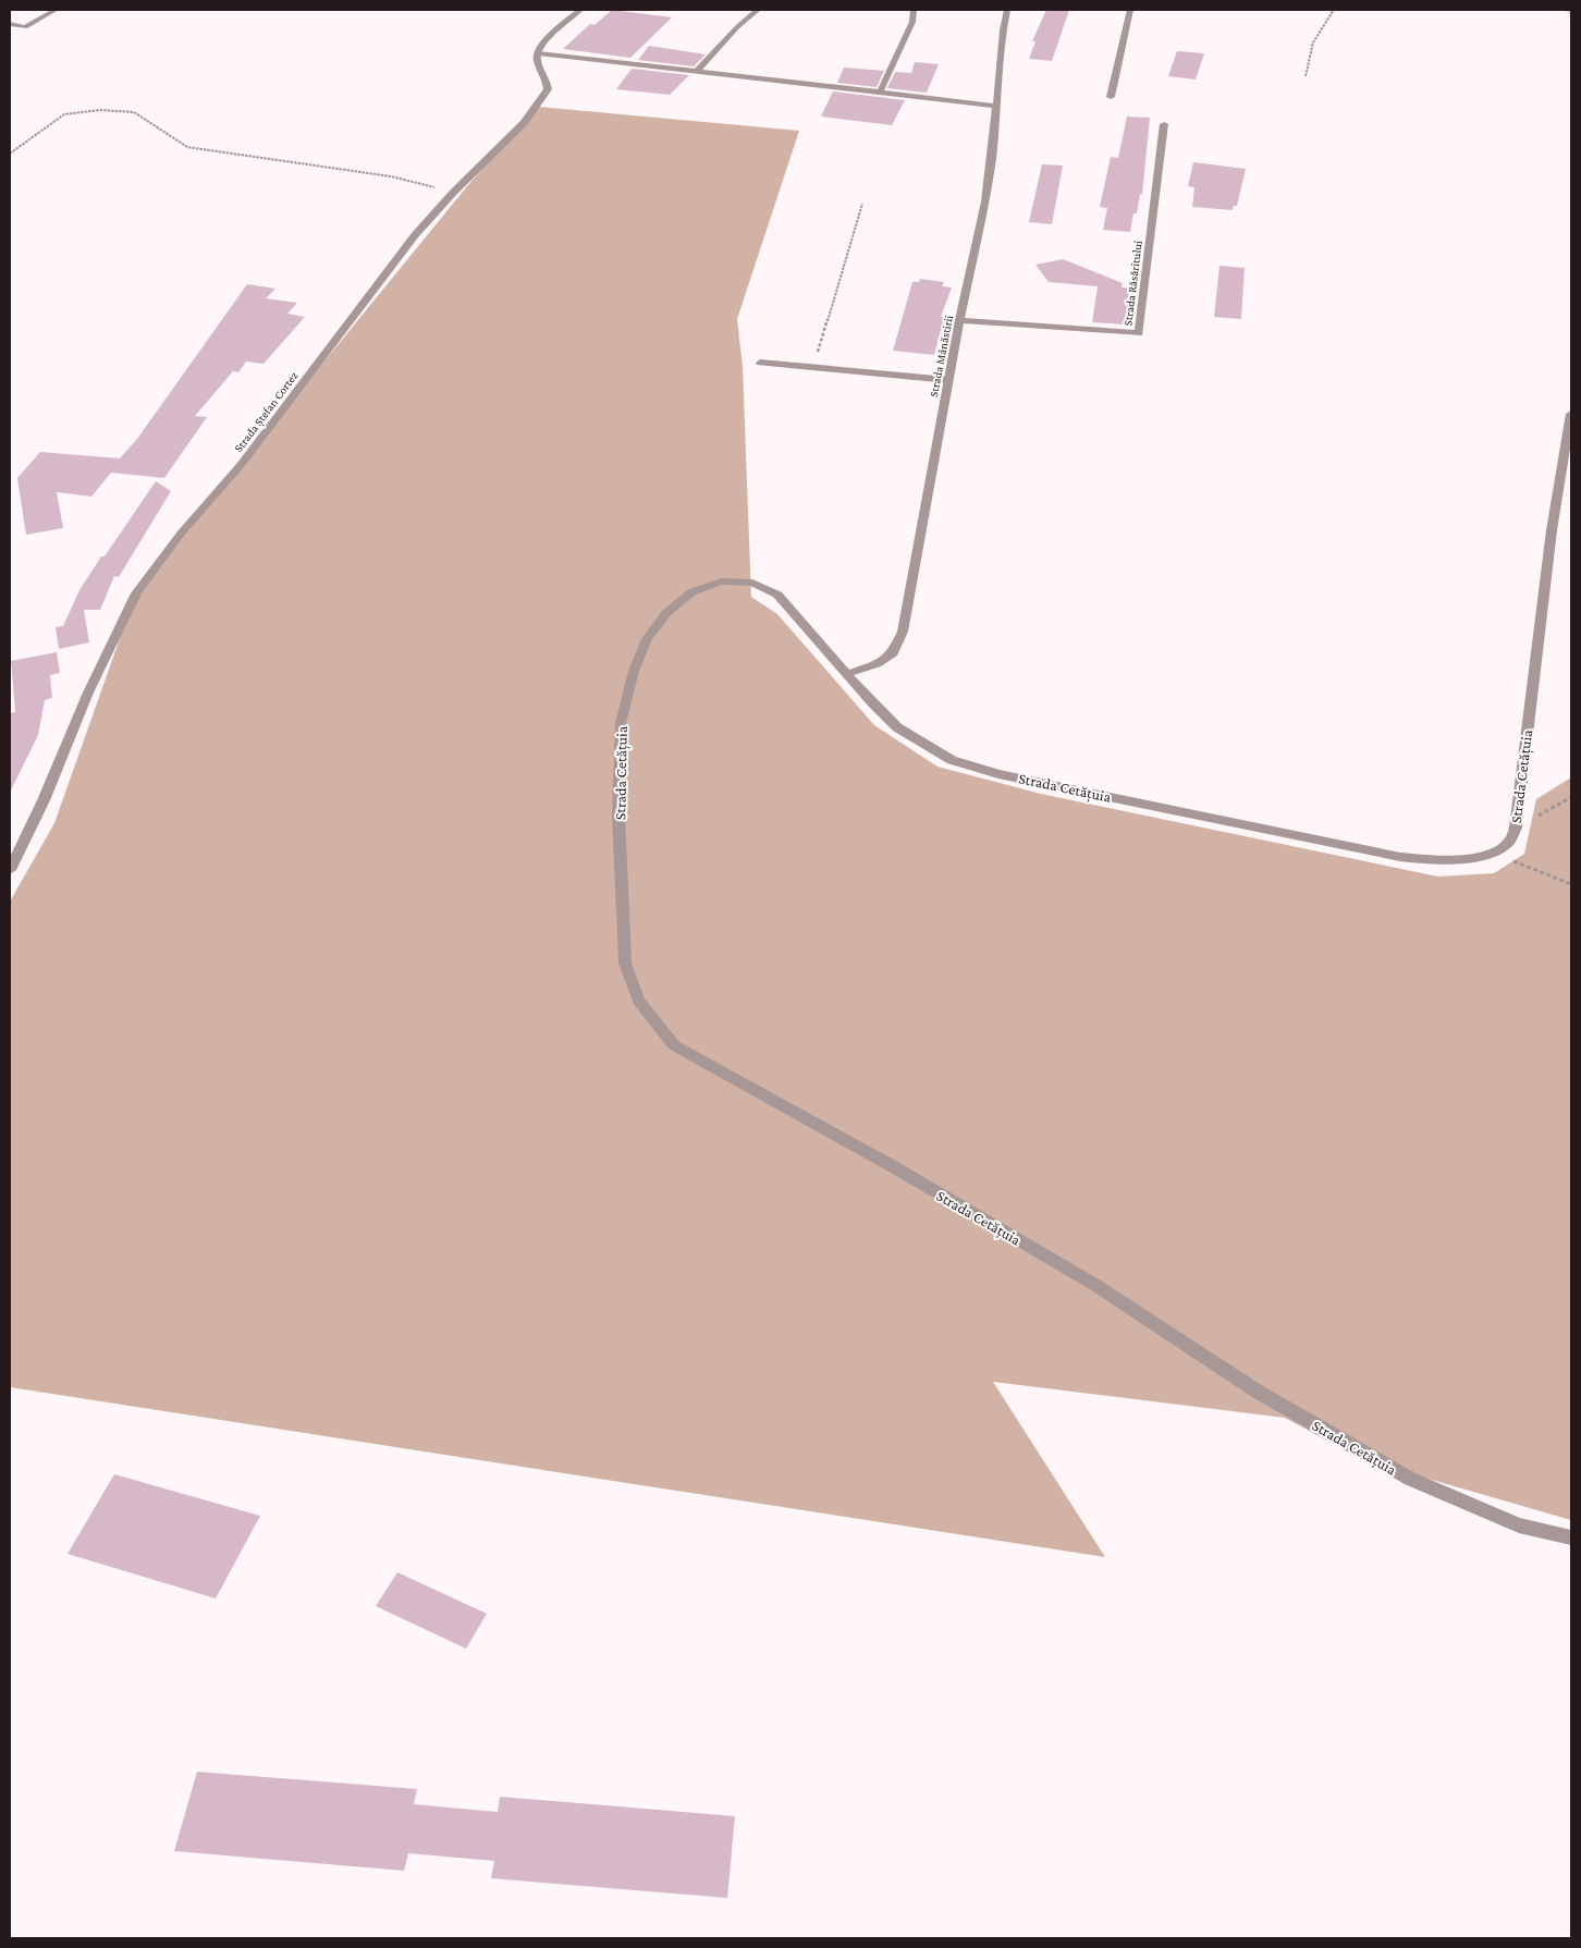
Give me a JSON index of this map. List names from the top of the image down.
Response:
{
  "streets": {
    "street": [
      "Strada Răsăritului",
      "Strada Mânăstirii",
      "Strada Ștefan Cortez",
      "Strada Cetățuia"
    ]
  },
  "crossings": [
    ["Strada Răsăritului", "Strada Mânăstirii"],
    ["Strada Mânăstirii", "Strada Cetățuia"]
  ]
}
